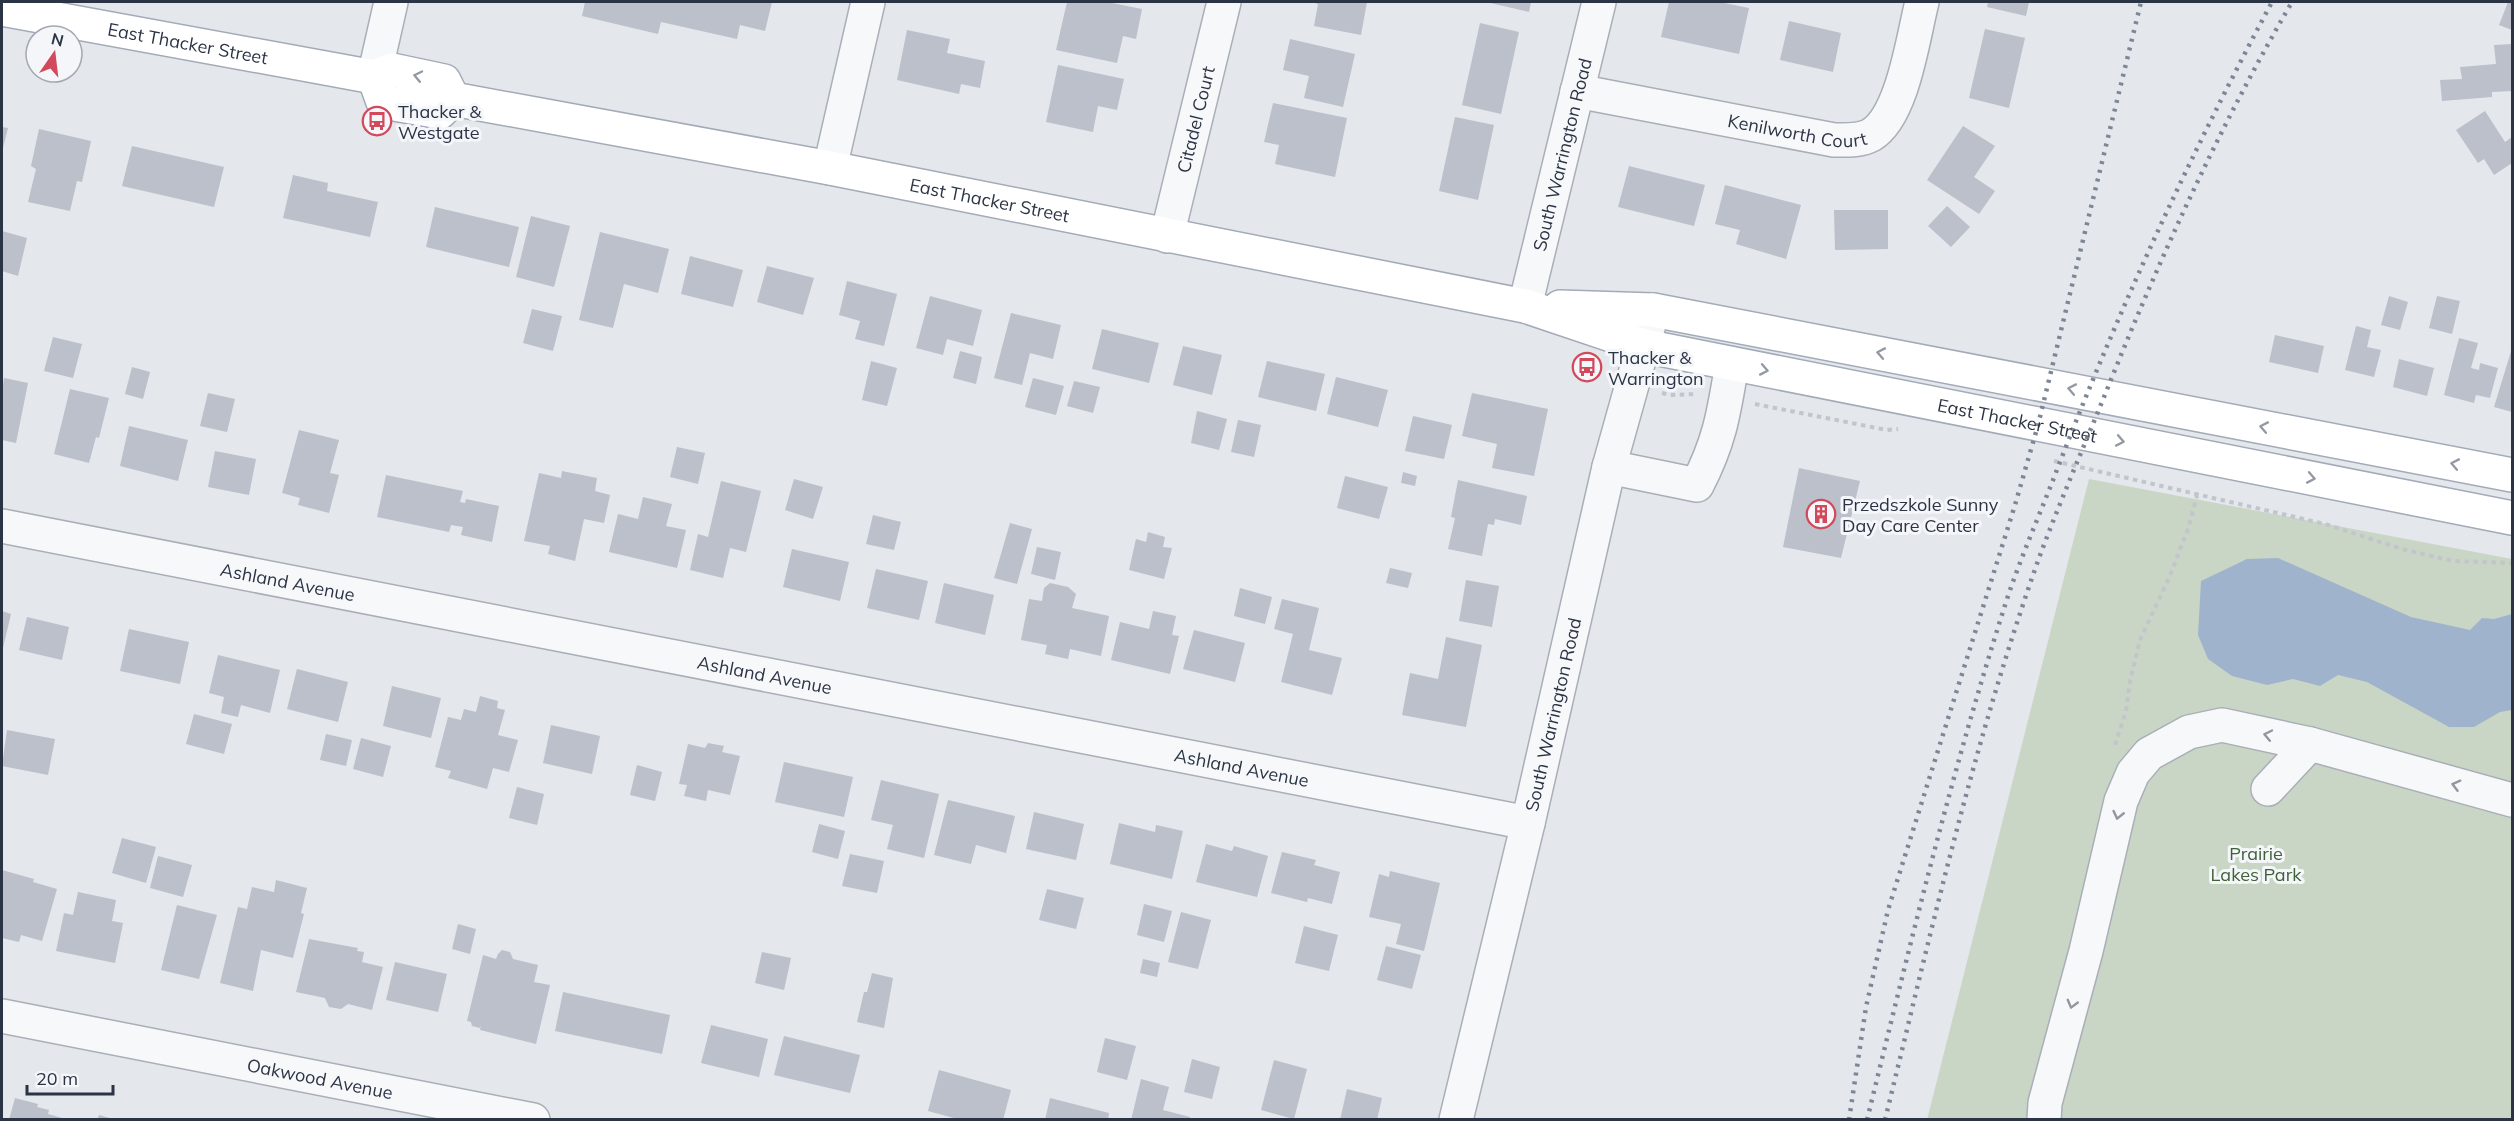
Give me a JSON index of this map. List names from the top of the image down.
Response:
{
  "streets": {
    "main road": ["East Thacker Street"],
    "street": [
      "Citadel Court",
      "Kenilworth Court",
      "South Warrington Road",
      "Ashland Avenue",
      "Oakwood Avenue"
    ]
  },
  "crossings": [
    ["East Thacker Street", "Citadel Court"],
    ["East Thacker Street", "South Warrington Road"],
    ["Kenilworth Court", "South Warrington Road"],
    ["South Warrington Road", "Ashland Avenue"]
  ],
  "parks": ["Prairie Lakes Park"],
  "places": {
    "bus stop": ["Thacker & Westgate", "Thacker & Warrington"],
    "building": ["Przedszkole Sunny Day Care Center"]
  },
  "scale_bar": "20 m",
  "north": "top"
}
